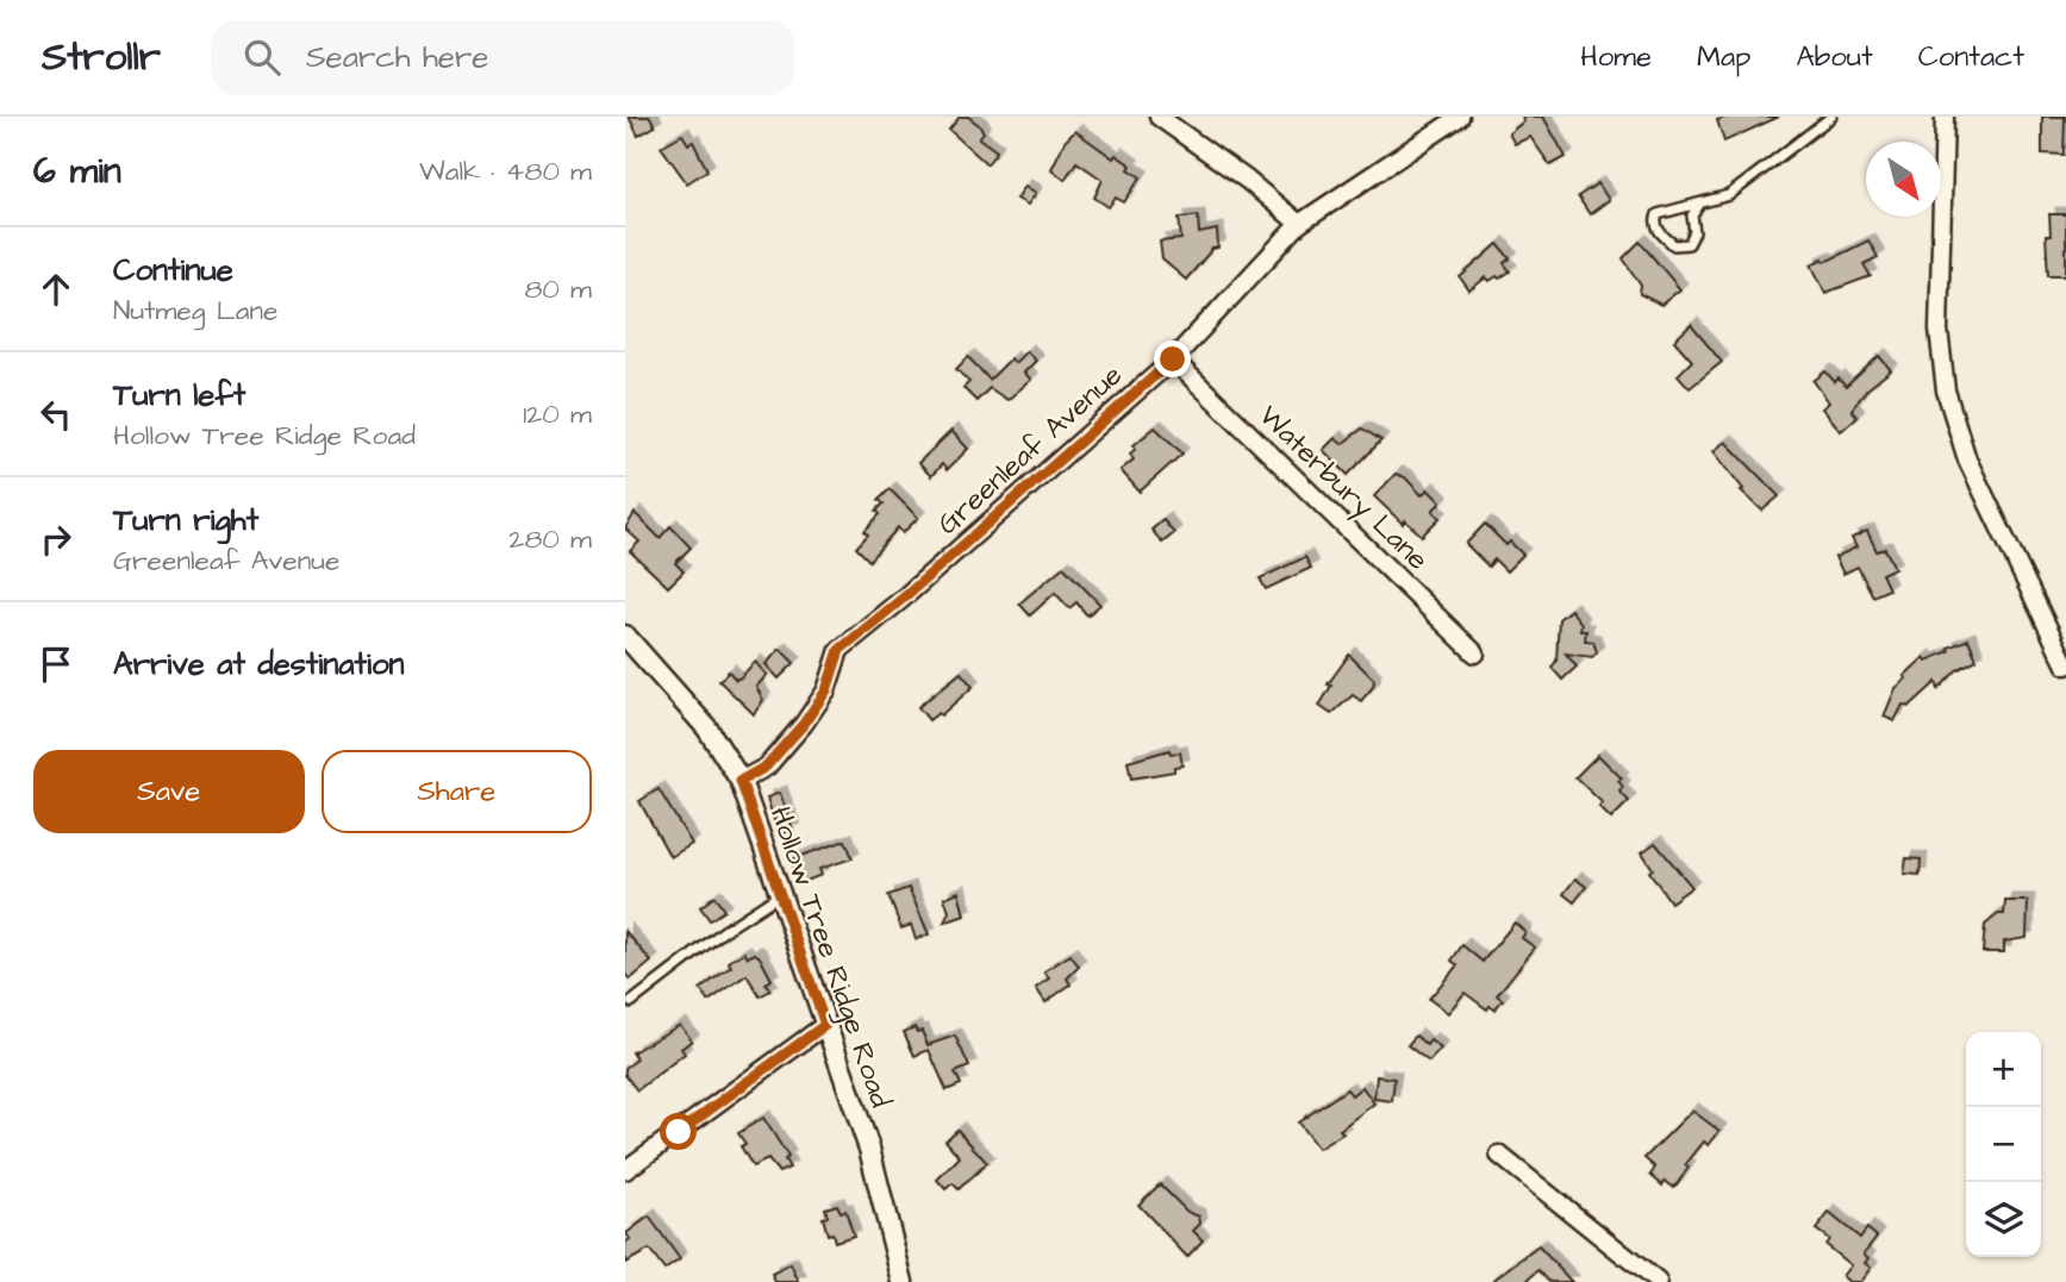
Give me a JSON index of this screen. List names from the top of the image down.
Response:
{
  "streets": {
    "street": ["Greenleaf Avenue", "Waterbury Lane", "Hollow Tree Ridge Road"]
  },
  "crossings": [
    ["Greenleaf Avenue", "Waterbury Lane"],
    ["Greenleaf Avenue", "Hollow Tree Ridge Road"]
  ],
  "north": "bottom right",
  "page": {
    "header": "Strollr",
    "search": "Search here",
    "nav": [
      "Home",
      "Map",
      "About",
      "Contact"
    ],
    "heading": ["6 min", "Walk · 480 m"],
    "list": [
      ["Continue", "Nutmeg Lane", "80 m"],
      ["Turn left", "Hollow Tree Ridge Road", "120 m"],
      ["Turn right", "Greenleaf Avenue", "280 m"],
      "Arrive at destination"
    ],
    "buttons": ["Save", "Share"],
    "map_buttons": ["+", "−"]
  }
}
